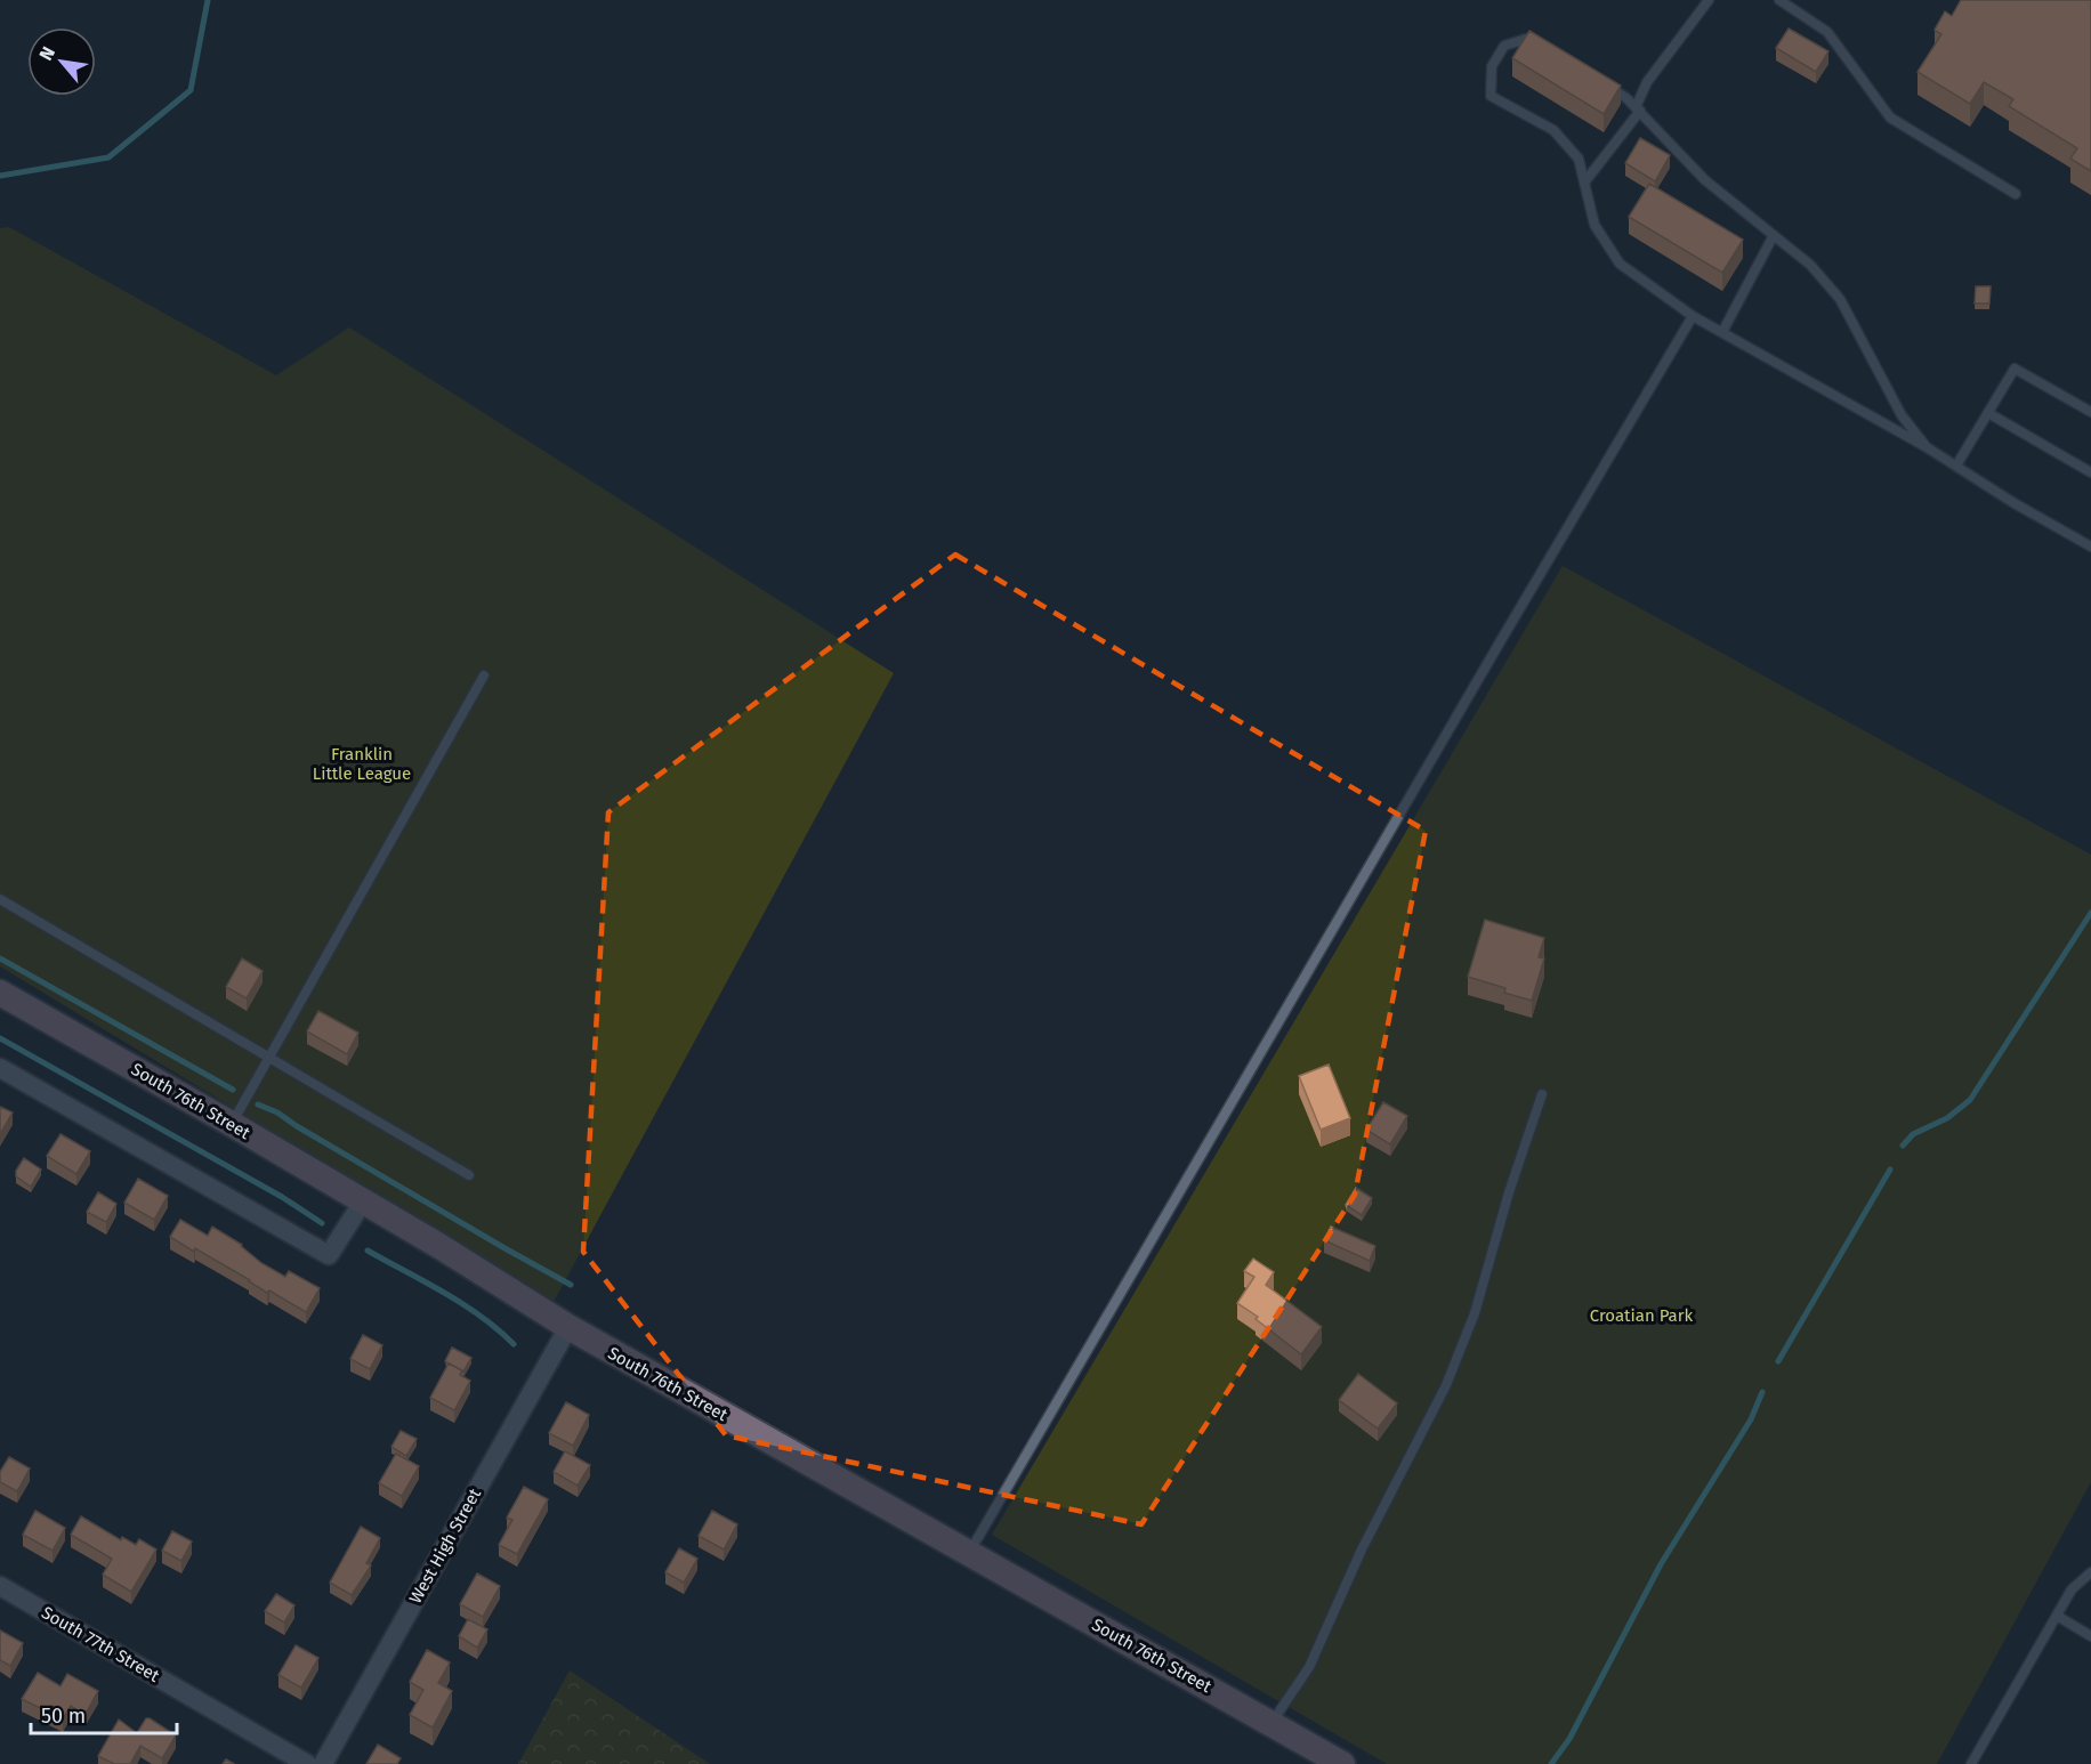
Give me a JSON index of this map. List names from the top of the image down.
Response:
{
  "streets": {
    "main road": ["South 76th Street"],
    "street": ["West High Street", "South 77th Street"]
  },
  "crossings": [
    ["South 76th Street", "West High Street"]
  ],
  "parks": ["Franklin Little League", "Croatian Park"],
  "scale_bar": "50 m",
  "north": "top left"
}
